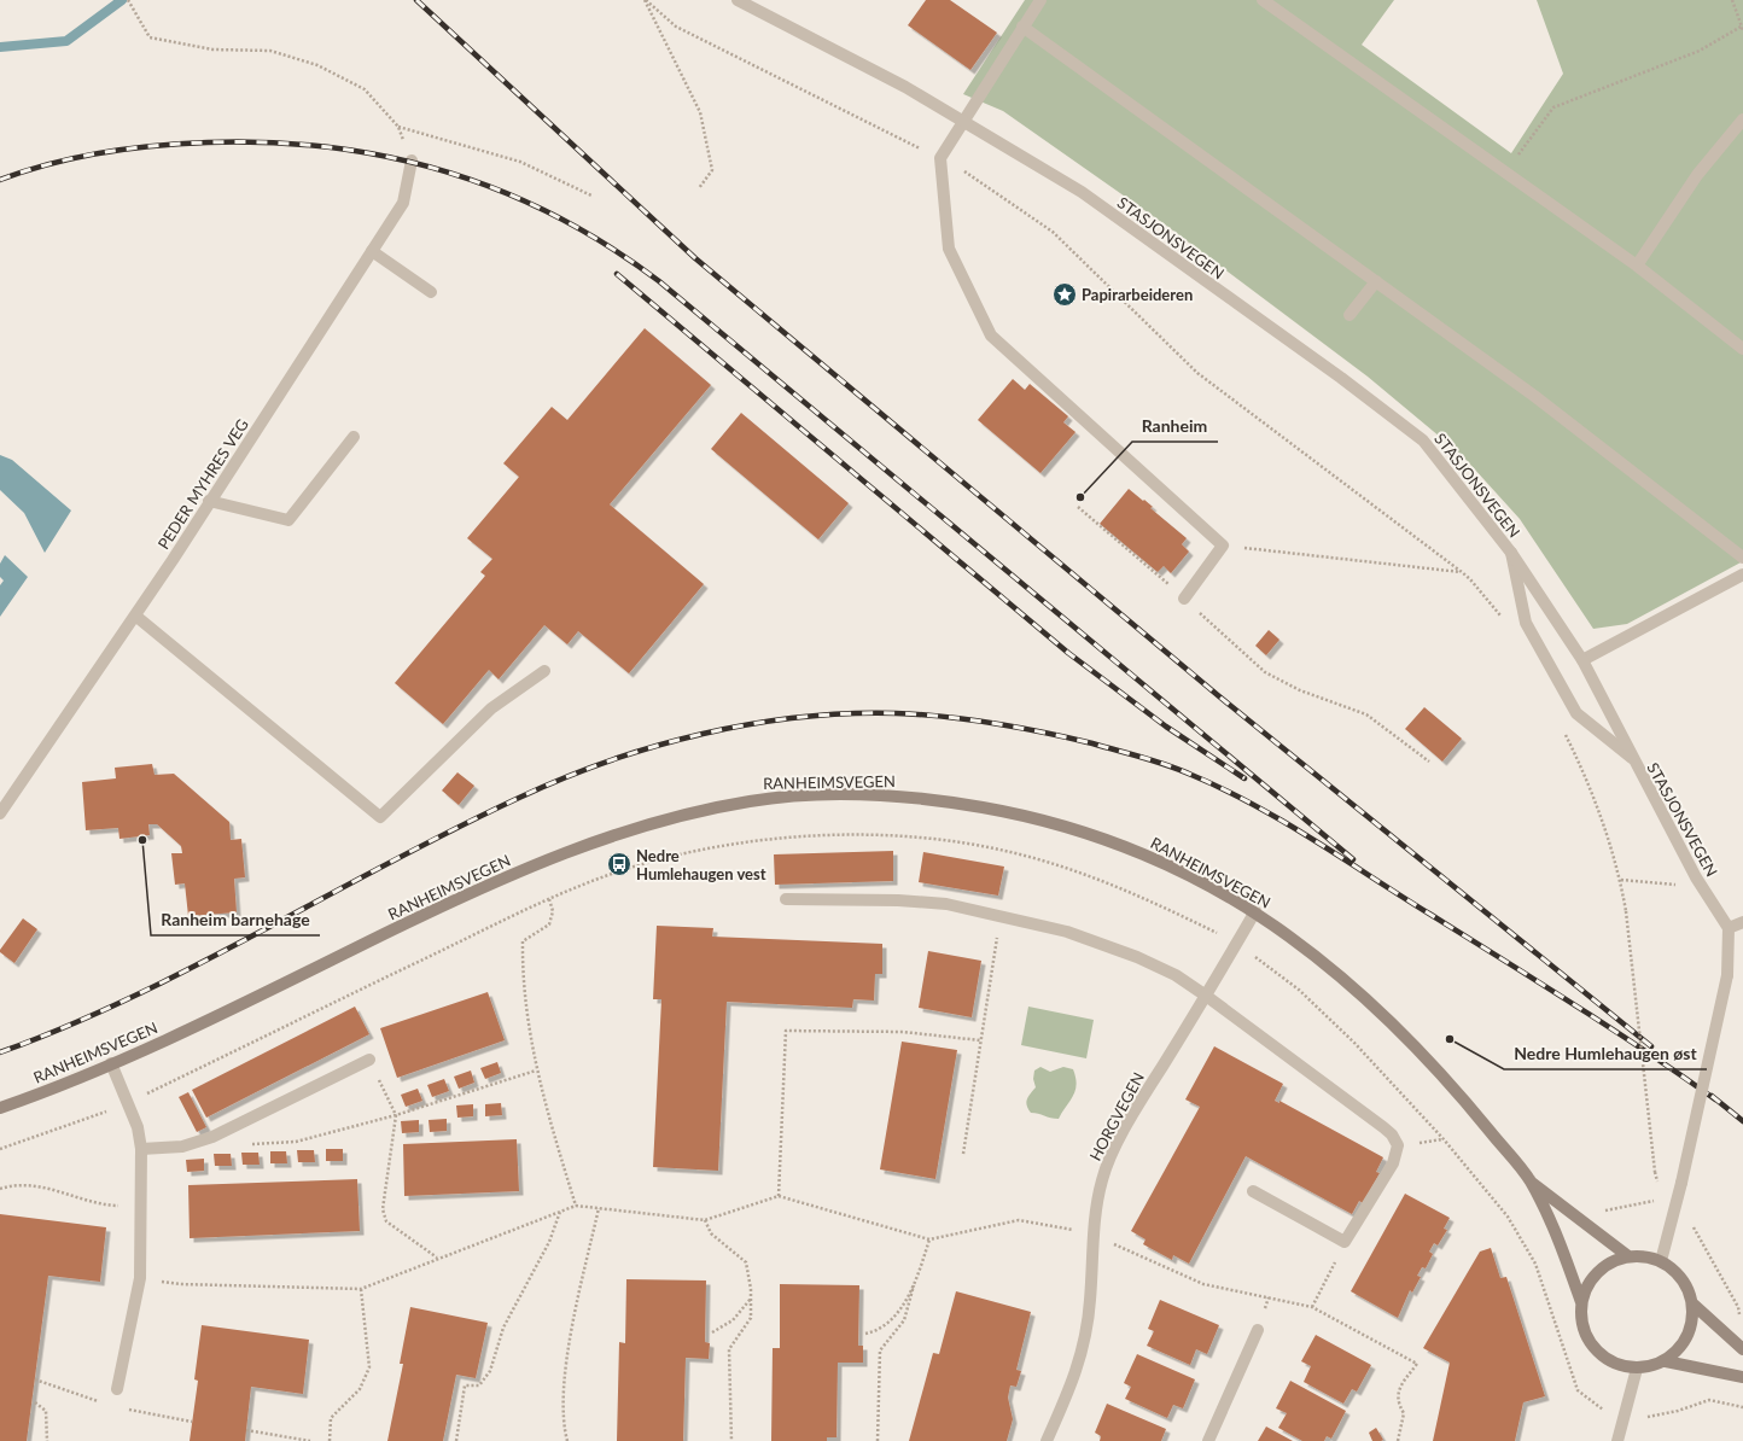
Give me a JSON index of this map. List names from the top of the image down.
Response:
{
  "streets": {
    "street": [
      "STASJONSVEGEN",
      "PEDER MYHRES VEG",
      "RANHEIMSVEGEN",
      "HORGVEGEN"
    ]
  },
  "crossings": [
    ["RANHEIMSVEGEN", "HORGVEGEN"]
  ],
  "places": {
    "place": ["Papirarbeideren"],
    "other": ["Ranheim", "Ranheim barnehage", "Nedre Humlehaugen øst"],
    "bus stop": ["Nedre Humlehaugen vest"]
  }
}
